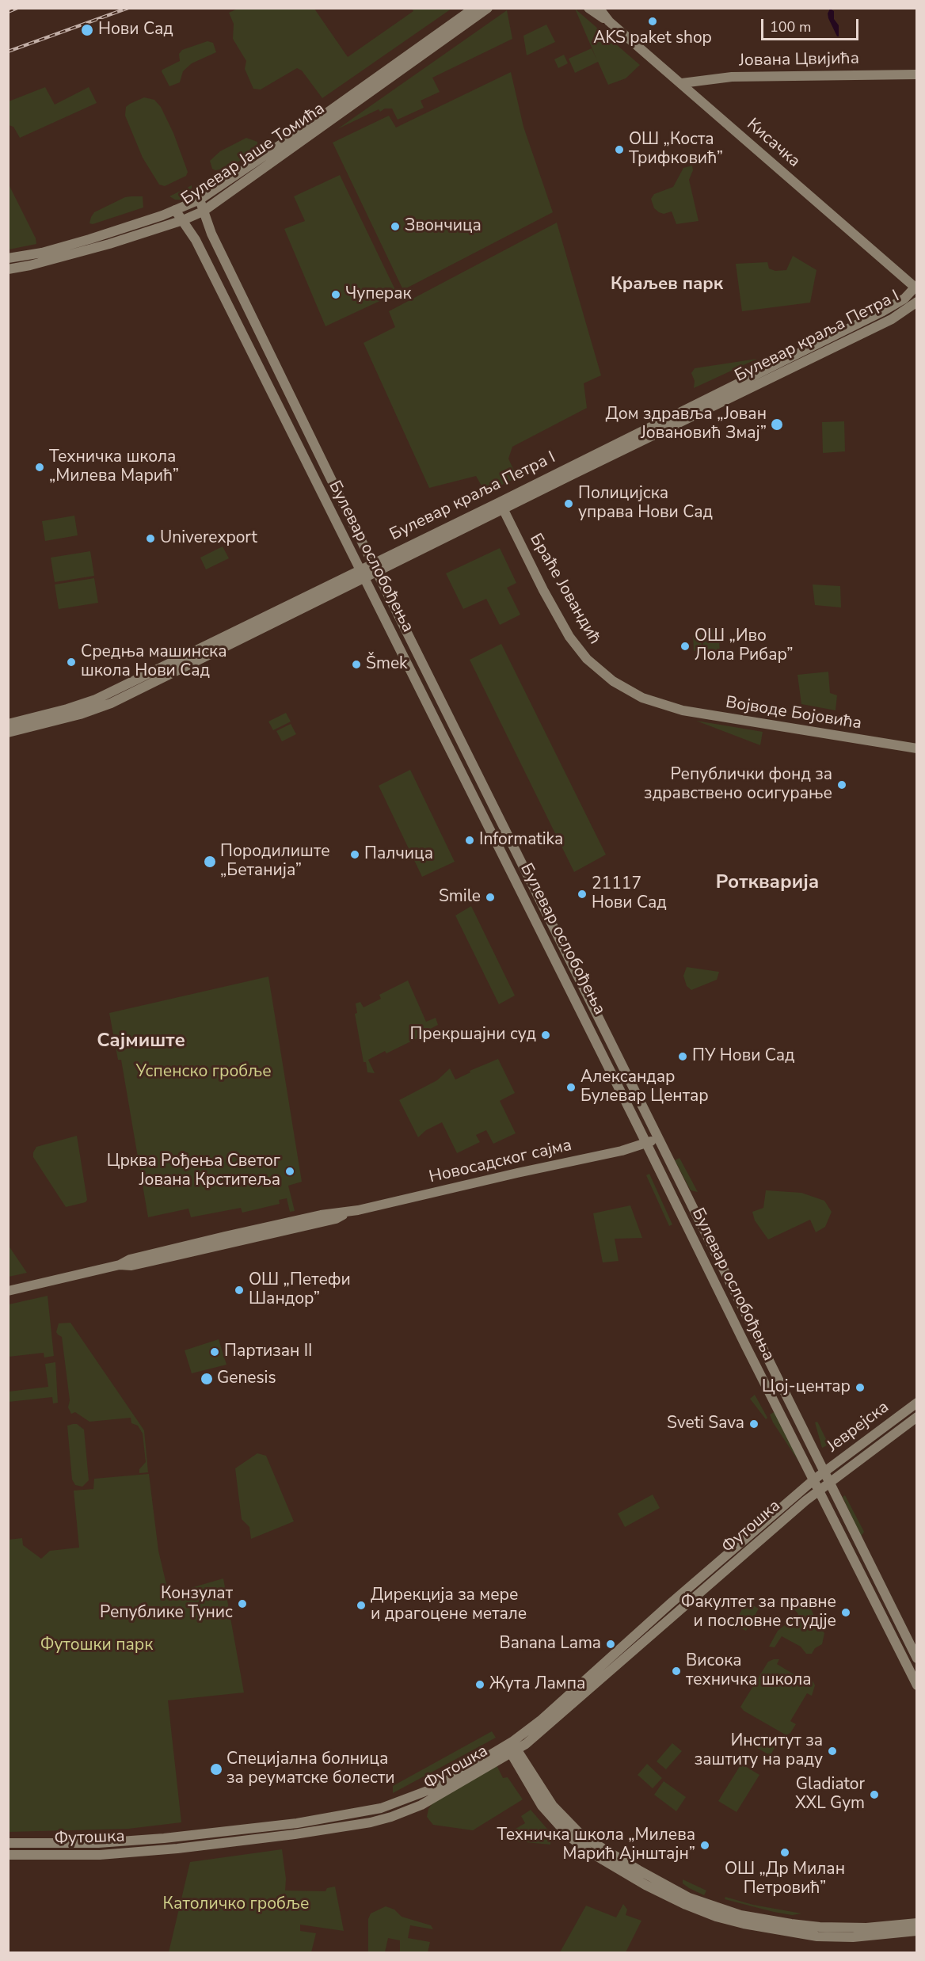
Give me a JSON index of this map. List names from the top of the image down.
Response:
{
  "streets": {
    "main road": [
      "Јована Цвијића",
      "Кисачка",
      "Булевар Јаше Томића",
      "Булевар краља Петра I",
      "Булевар ослобођења",
      "Браће Јовандић",
      "Војводе Бојовића",
      "Новосадског сајма",
      "Јеврејска",
      "Футошка"
    ]
  },
  "crossings": [
    ["Јована Цвијића", "Кисачка"],
    ["Кисачка", "Булевар краља Петра I"],
    ["Булевар Јаше Томића", "Булевар ослобођења"],
    ["Булевар краља Петра I", "Булевар ослобођења"],
    ["Булевар краља Петра I", "Браће Јовандић"],
    ["Булевар ослобођења", "Новосадског сајма"],
    ["Булевар ослобођења", "Јеврејска"],
    ["Булевар ослобођења", "Футошка"],
    ["Браће Јовандић", "Војводе Бојовића"],
    ["Јеврејска", "Футошка"]
  ],
  "districts": ["Краљев парк", "Роткварија", "Сајмиште"],
  "parks": ["Успенско гробље", "Футошки парк", "Католичко гробље"],
  "places": [
    "AKS paket shop",
    "Нови Сад",
    "ОШ „Коста Трифковић”",
    "Звончица",
    "Чуперак",
    "Дом здравља „Јован Јовановић Змај”",
    "Техничка школа „Милева Марић”",
    "Полицијска управа Нови Сад",
    "Univerexport",
    "ОШ „Иво Лола Рибар”",
    "Средња машинска школа Нови Сад",
    "Šmek",
    "Републички фонд за здравствено осигурање",
    "Informatika",
    "Палчица",
    "Породилиште „Бетанија”",
    "21117 Нови Сад",
    "Smile",
    "Прекршајни суд",
    "ПУ Нови Сад",
    "Александар Булевар Центар",
    "Црква Рођења Светог Јована Крститеља",
    "ОШ „Петефи Шандор”",
    "Партизан II",
    "Genesis",
    "Цој-центар",
    "Sveti Sava",
    "Конзулат Републике Тунис",
    "Дирекција за мере и драгоцене метале",
    "Факултет за правне и пословне студјје",
    "Banana Lama",
    "Висока техничка школа",
    "Жута Лампа",
    "Институт за заштиту на раду",
    "Специјална болница за реуматске болести",
    "Gladiator XXL Gym",
    "Техничка школа „Милева Марић Ајнштајн”",
    "ОШ „Др Милан Петровић”"
  ],
  "scale_bar": "100 m"
}
